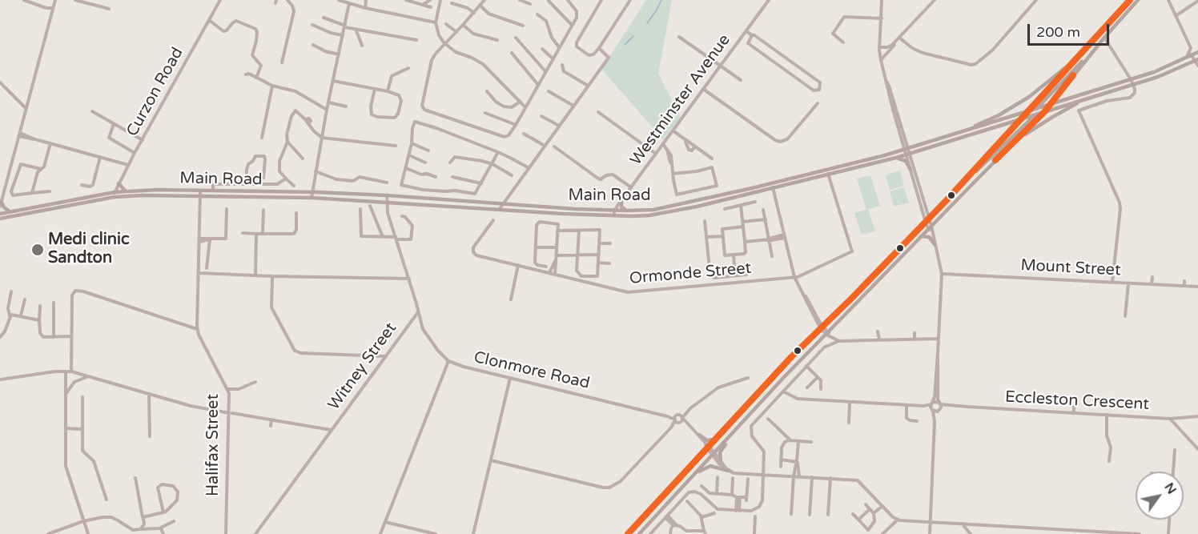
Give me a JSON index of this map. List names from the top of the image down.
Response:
{
  "streets": {
    "main road": ["Main Road"],
    "street": [
      "Curzon Road",
      "Westminster Avenue",
      "Mount Street",
      "Ormonde Street",
      "Witney Street",
      "Clonmore Road",
      "Eccleston Crescent",
      "Halifax Street"
    ]
  },
  "crossings": [
    ["Curzon Road", "Main Road"],
    ["Westminster Avenue", "Main Road"],
    ["Main Road", "Ormonde Street"],
    ["Main Road", "Halifax Street"],
    ["Witney Street", "Clonmore Road"]
  ],
  "places": ["Medi clinic Sandton"],
  "scale_bar": "200 m",
  "north": "top right"
}
